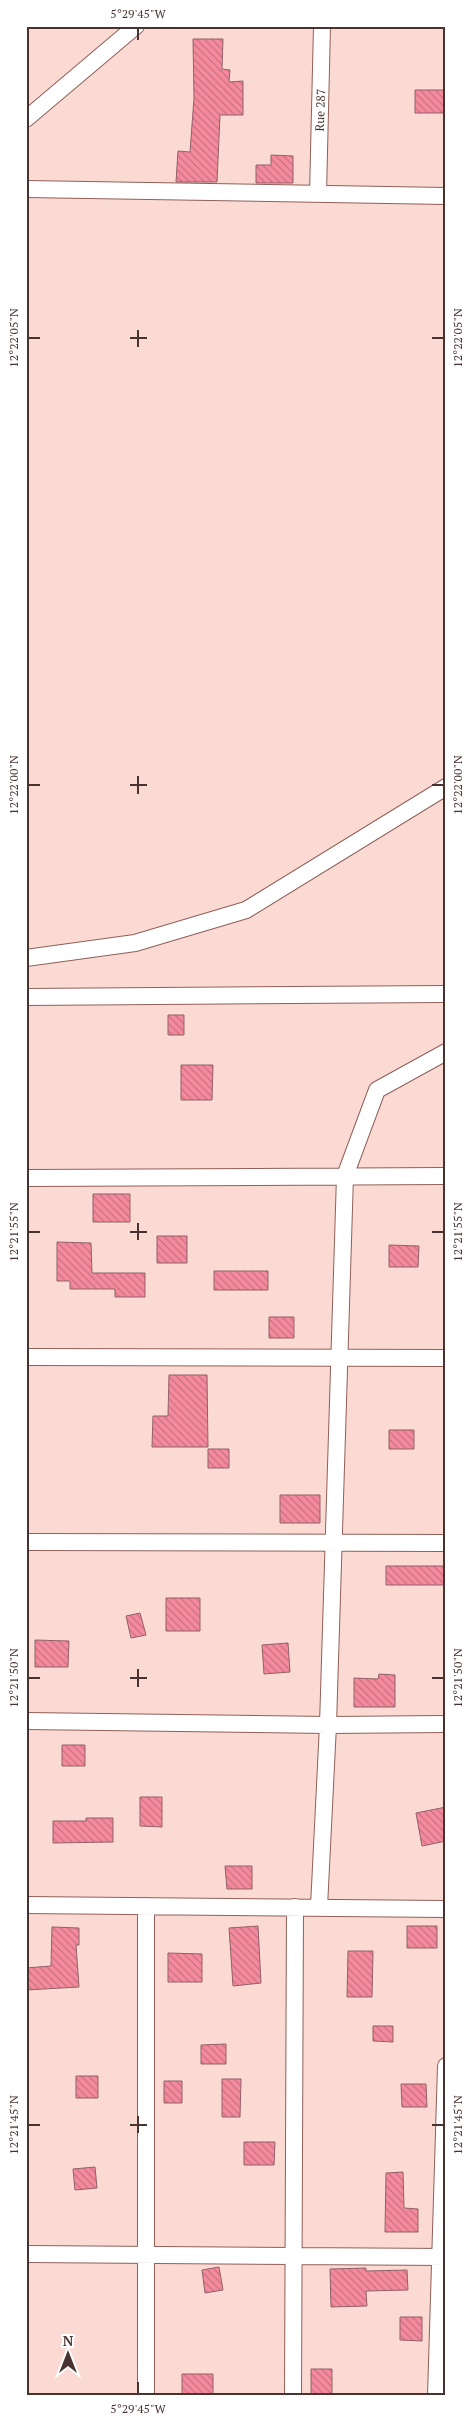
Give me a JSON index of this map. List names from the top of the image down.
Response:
{
  "streets": {
    "street": ["Rue 287"]
  },
  "north": "top",
  "coordinates": [
    "5°29'45\"W",
    "12°22'05\"N",
    "12°22'00\"N",
    "12°21'55\"N",
    "12°21'50\"N",
    "12°21'45\"N"
  ]
}
